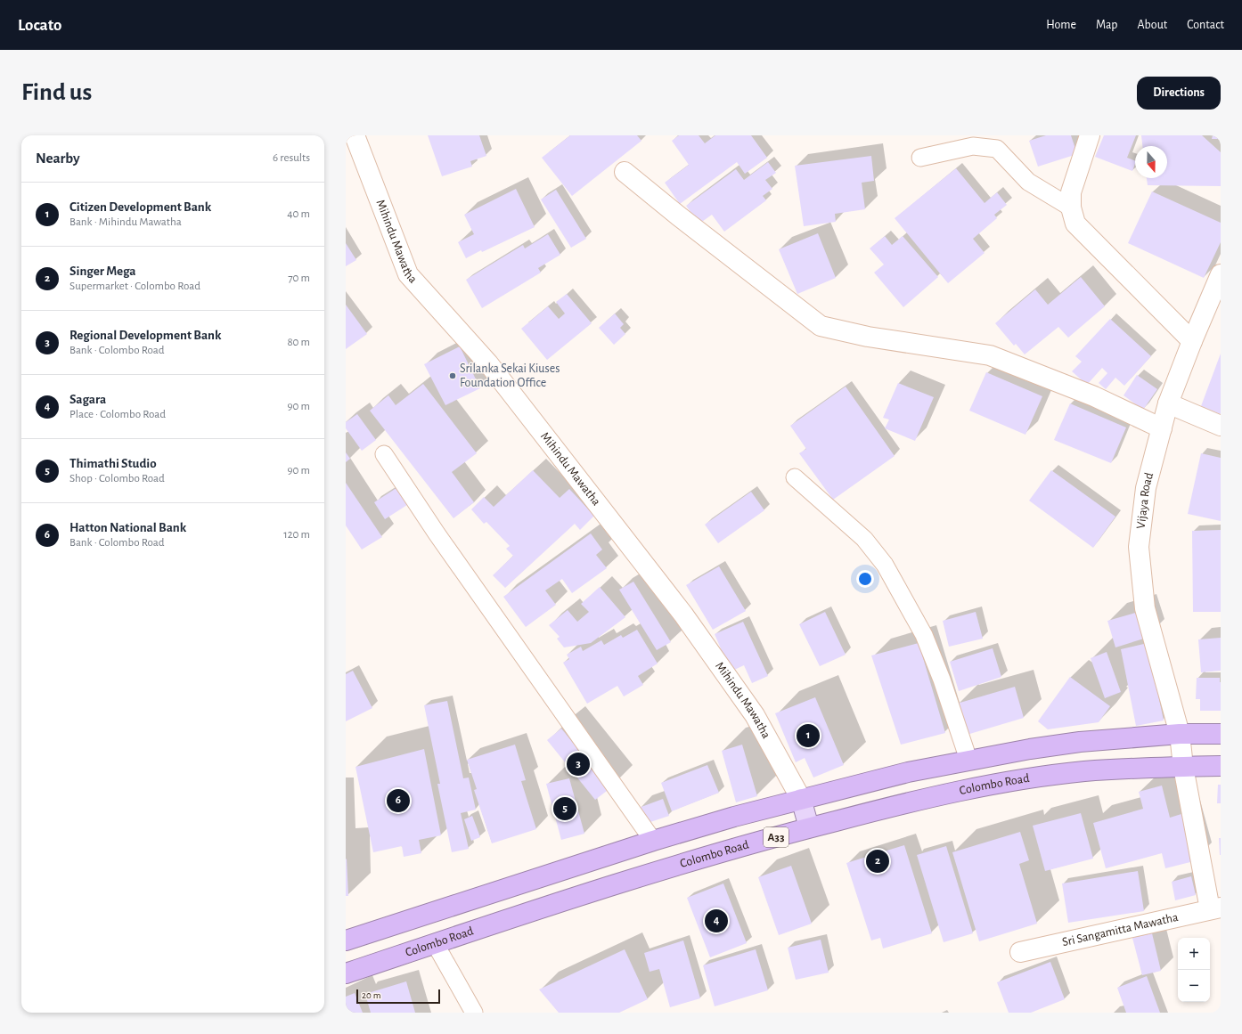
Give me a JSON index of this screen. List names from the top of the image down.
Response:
{
  "streets": {
    "highway": ["Colombo Road", "A33"],
    "street": ["Mihindu Mawatha", "Vijaya Road", "Sri Sangamitta Mawatha"]
  },
  "crossings": [
    ["Mihindu Mawatha", "A33"],
    ["Vijaya Road", "Colombo Road"],
    ["Vijaya Road", "A33"],
    ["Vijaya Road", "Sri Sangamitta Mawatha"]
  ],
  "places": ["Srilanka Sekai Kiuses Foundation Office"],
  "scale_bar": "20 m",
  "north": "bottom",
  "page": {
    "header": "Locato",
    "nav": [
      "Home",
      "Map",
      "About",
      "Contact"
    ],
    "buttons": "Directions",
    "title": "Find us",
    "heading": ["Nearby", "6 results"],
    "list": [
      {
        "mark": "1",
        "name": "Citizen Development Bank",
        "note": "Bank · Mihindu Mawatha",
        "value": "40 m"
      },
      {
        "mark": "2",
        "name": "Singer Mega",
        "note": "Supermarket · Colombo Road",
        "value": "70 m"
      },
      {
        "mark": "3",
        "name": "Regional Development Bank",
        "note": "Bank · Colombo Road",
        "value": "80 m"
      },
      {
        "mark": "4",
        "name": "Sagara",
        "note": "Place · Colombo Road",
        "value": "90 m"
      },
      {
        "mark": "5",
        "name": "Thimathi Studio",
        "note": "Shop · Colombo Road",
        "value": "90 m"
      },
      {
        "mark": "6",
        "name": "Hatton National Bank",
        "note": "Bank · Colombo Road",
        "value": "120 m"
      }
    ],
    "pins": [
      "1",
      "3",
      "6",
      "5",
      "2",
      "4"
    ],
    "map_buttons": ["+", "−"],
    "scale": "20 m"
  }
}
